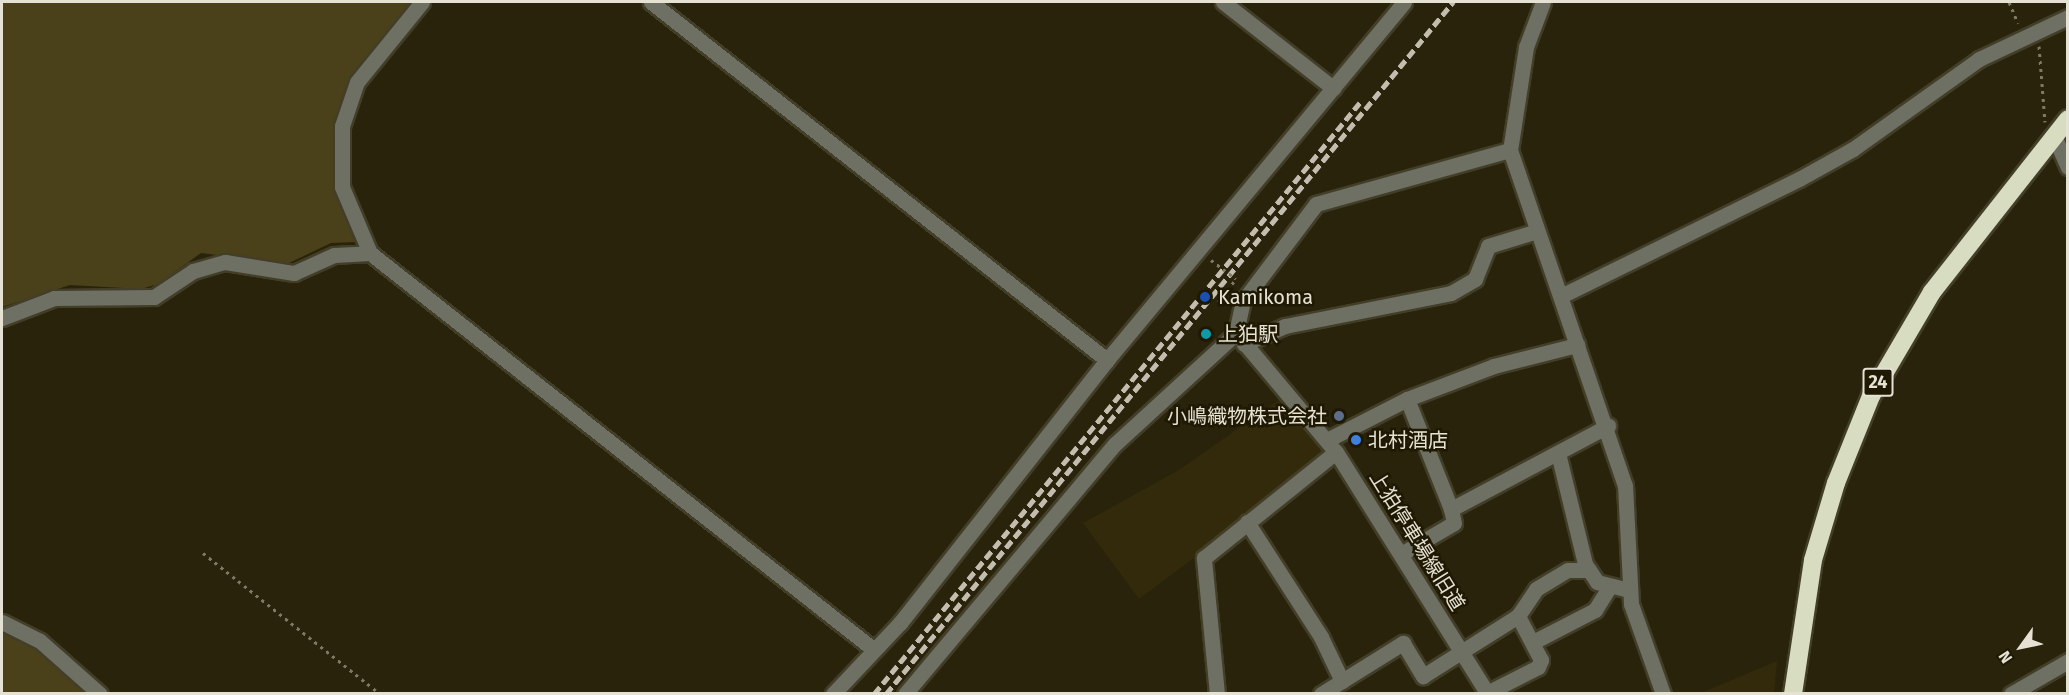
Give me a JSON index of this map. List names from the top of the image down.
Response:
{
  "streets": {
    "highway": ["24"],
    "street": ["上狛停車場線旧道"]
  },
  "places": [
    "Kamikoma",
    "上狛駅",
    "小嶋織物株式会社",
    "北村酒店"
  ],
  "north": "bottom left"
}
